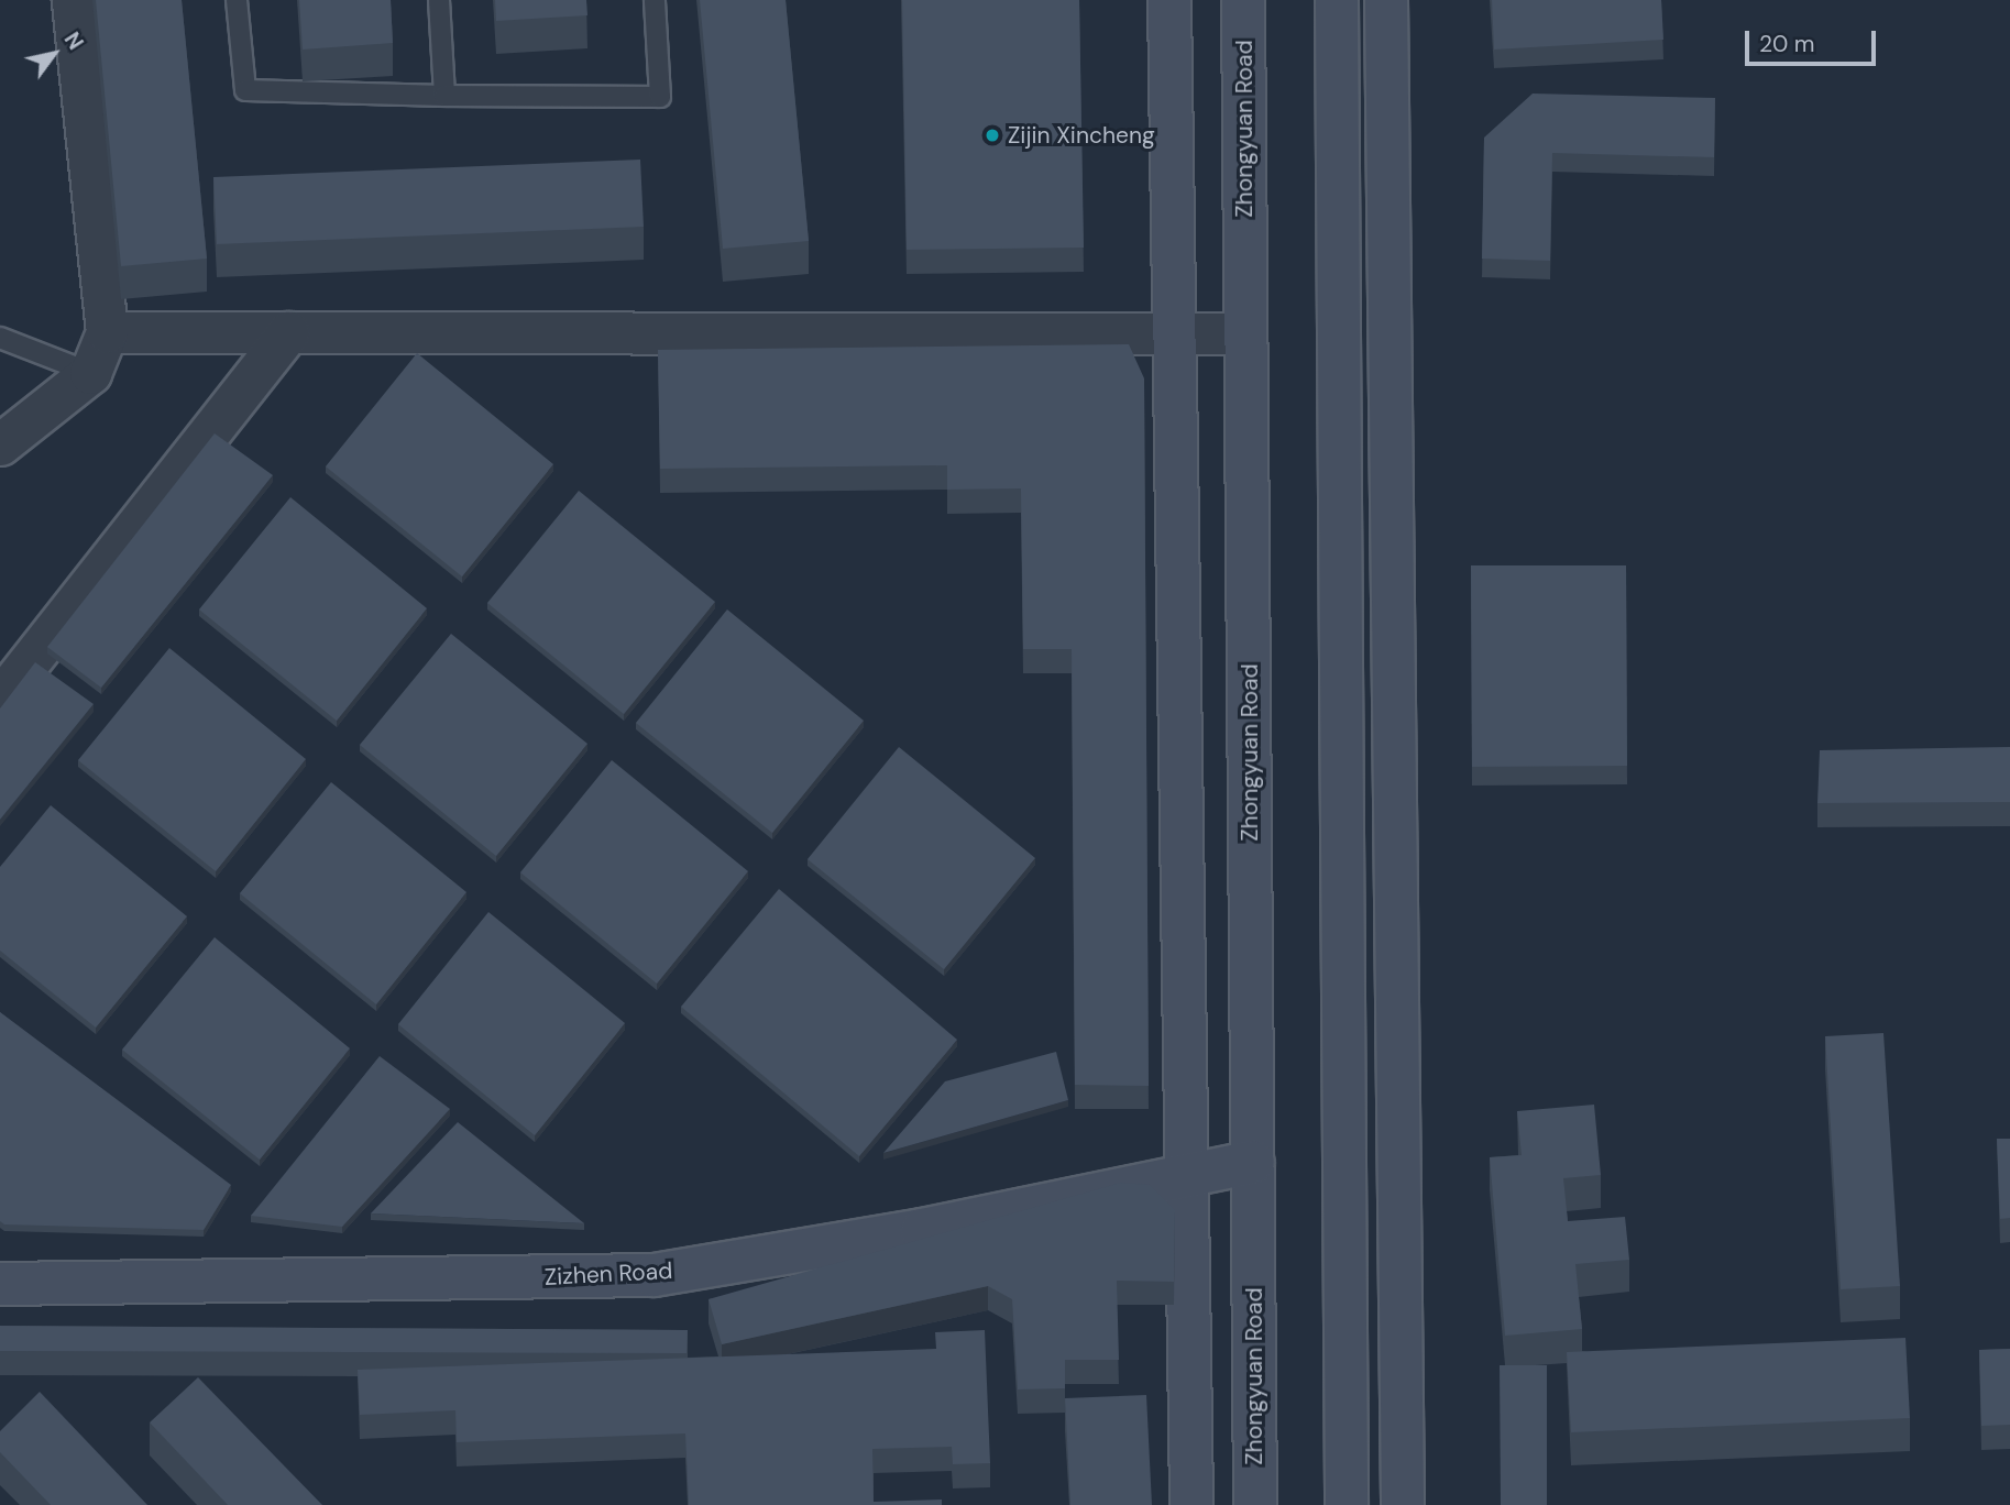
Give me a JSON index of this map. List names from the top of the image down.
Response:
{
  "streets": {
    "street": ["Zhongyuan Road", "Zizhen Road"]
  },
  "crossings": [
    ["Zhongyuan Road", "Zizhen Road"]
  ],
  "places": ["Zijin Xincheng"],
  "scale_bar": "20 m",
  "north": "top right"
}
